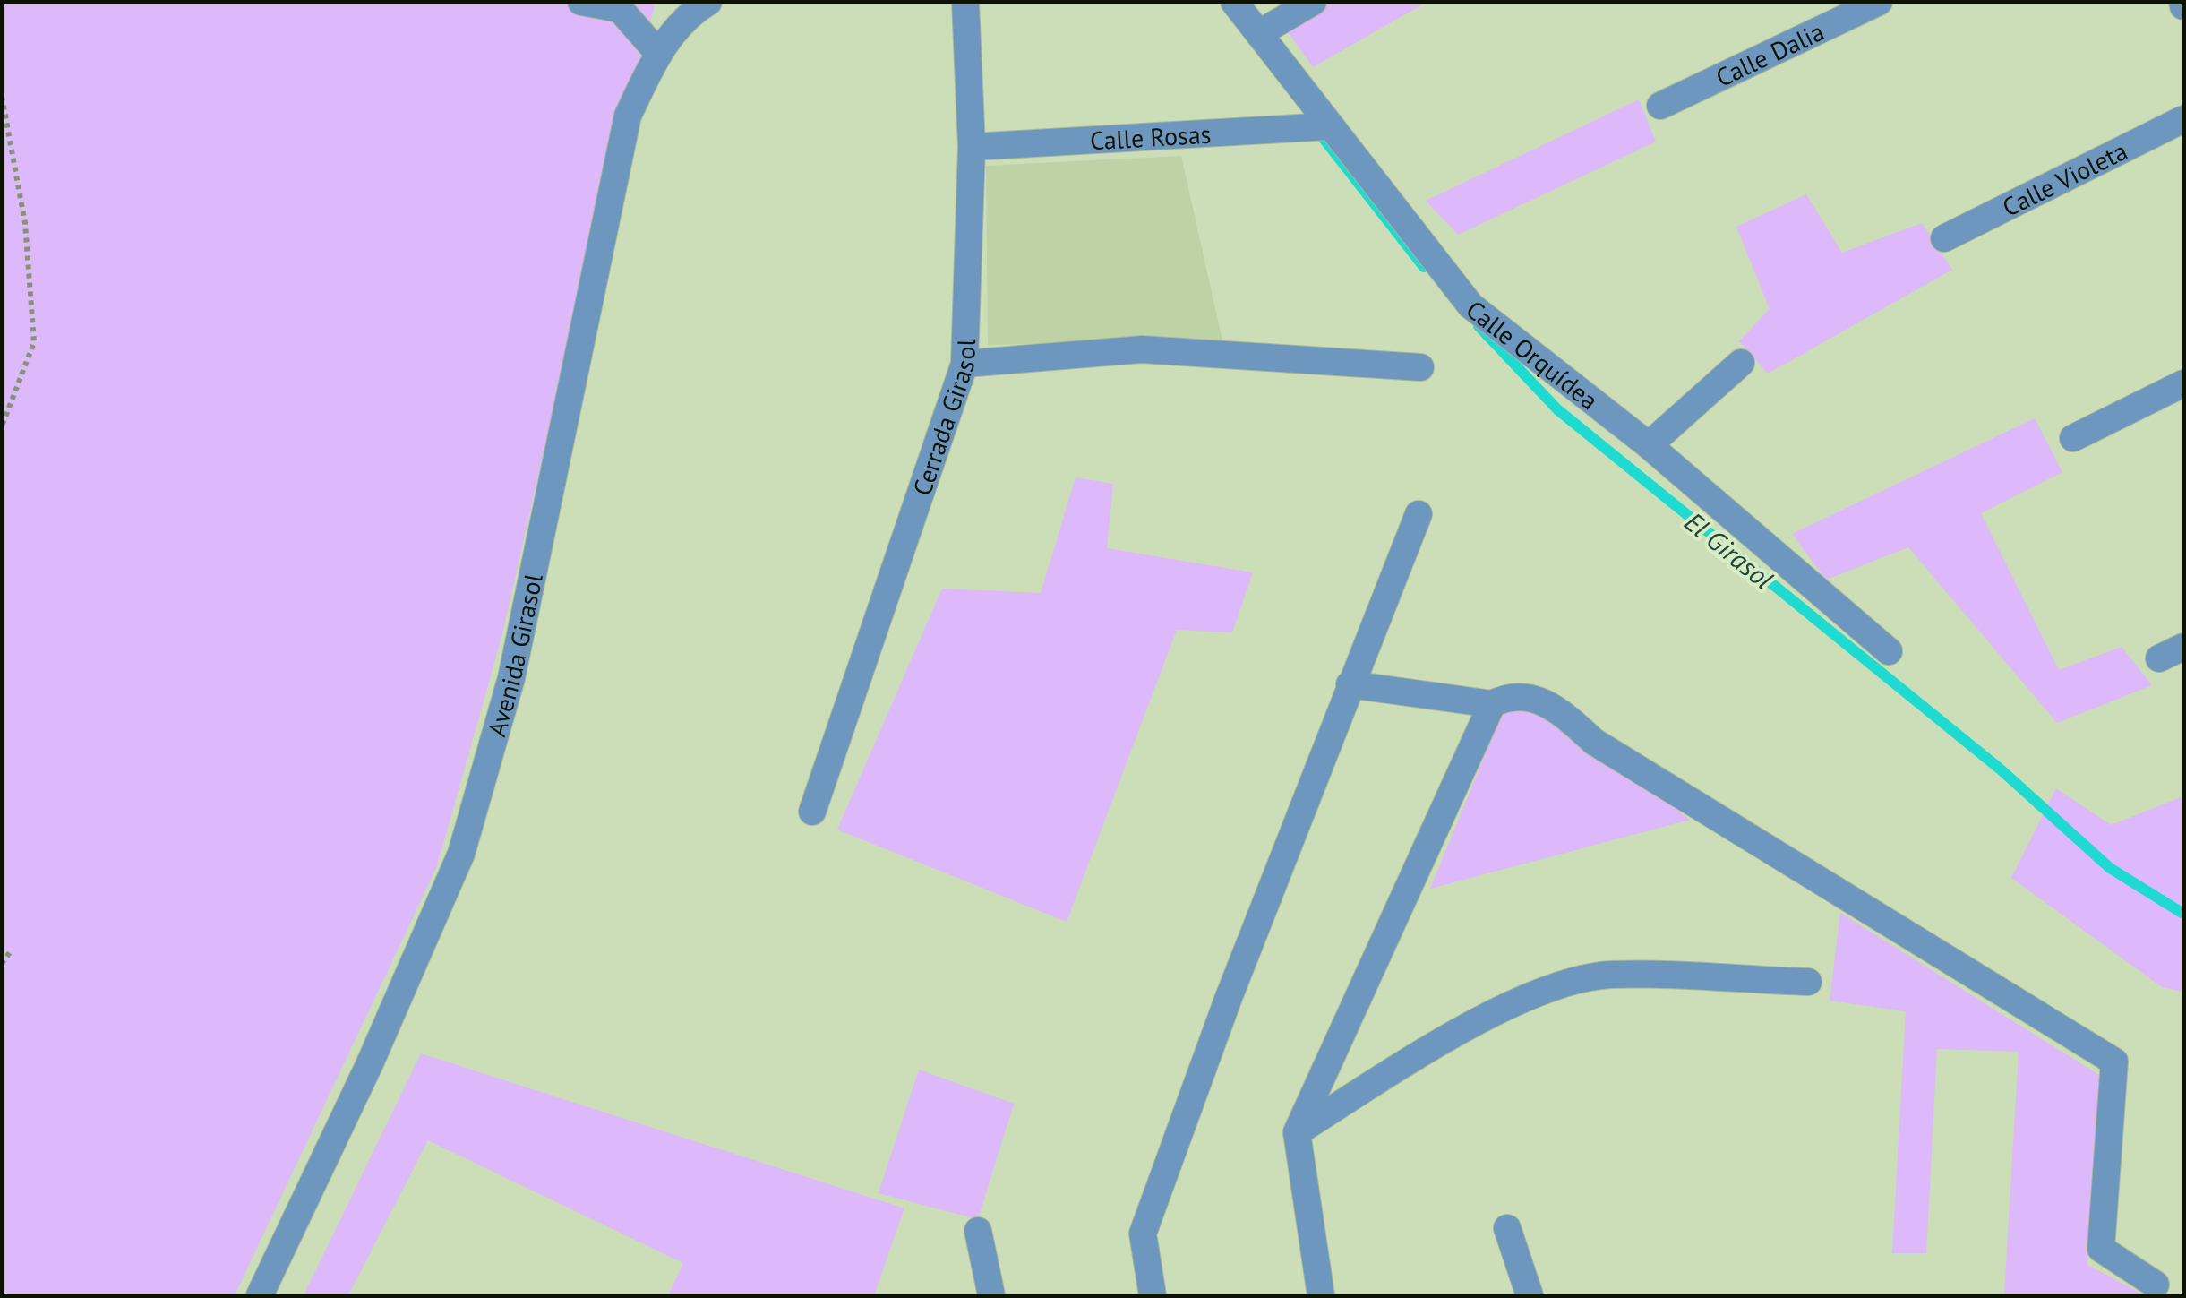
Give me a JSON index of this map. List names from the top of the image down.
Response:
{
  "streets": {
    "street": [
      "Calle Dalia",
      "Calle Rosas",
      "Calle Violeta",
      "Calle Orquídea",
      "Cerrada Girasol",
      "Avenida Girasol"
    ]
  },
  "crossings": [
    ["Calle Rosas", "Calle Orquídea"],
    ["Calle Rosas", "Cerrada Girasol"]
  ],
  "water": ["El Girasol"]
}
